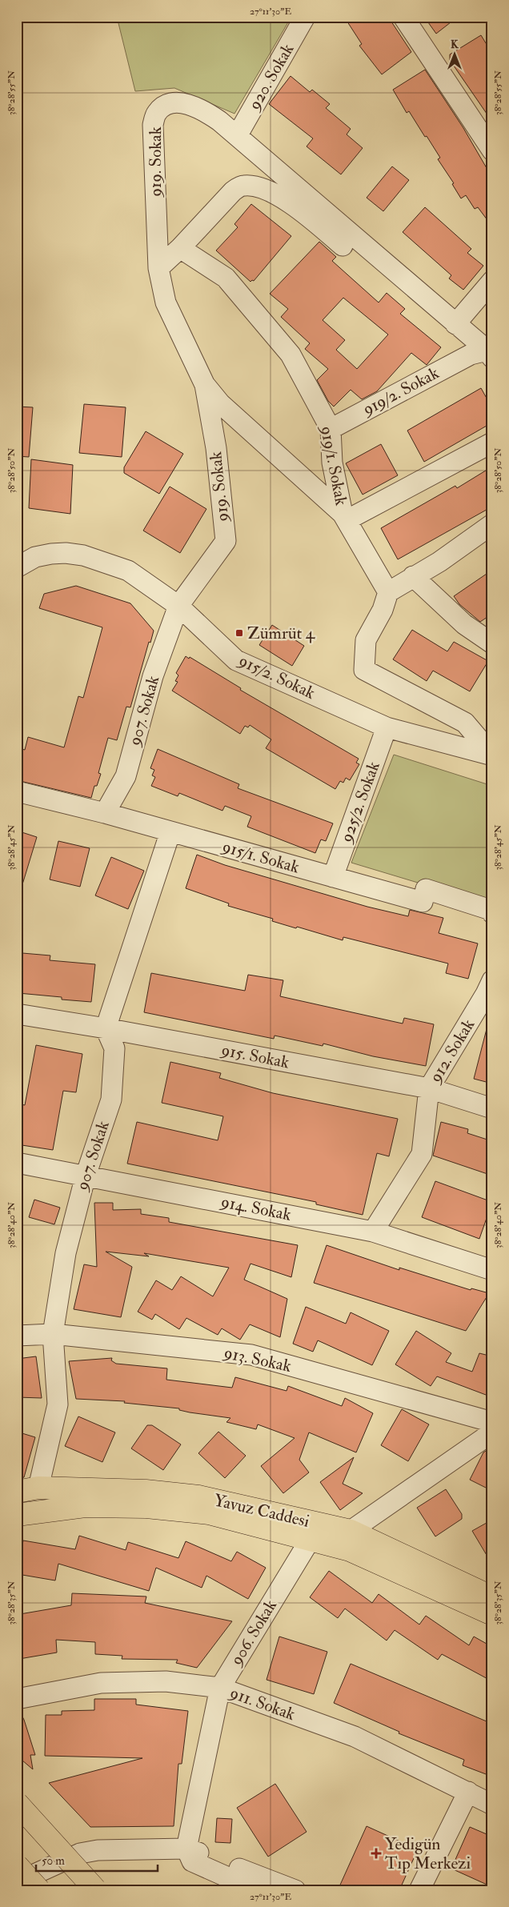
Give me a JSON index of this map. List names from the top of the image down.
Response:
{
  "streets": {
    "main road": ["Yavuz Caddesi"],
    "street": [
      "920. Sokak",
      "919. Sokak",
      "919/2. Sokak",
      "919/1. Sokak",
      "915/2. Sokak",
      "907. Sokak",
      "925/2. Sokak",
      "915/1. Sokak",
      "912. Sokak",
      "915. Sokak",
      "914. Sokak",
      "913. Sokak",
      "906. Sokak",
      "911. Sokak"
    ]
  },
  "crossings": [
    ["920. Sokak", "919. Sokak"],
    ["919. Sokak", "919/2. Sokak"],
    ["919. Sokak", "915/2. Sokak"],
    ["919. Sokak", "907. Sokak"],
    ["919/2. Sokak", "919/1. Sokak"],
    ["915/2. Sokak", "907. Sokak"],
    ["915/2. Sokak", "925/2. Sokak"],
    ["907. Sokak", "915/1. Sokak"],
    ["907. Sokak", "915. Sokak"],
    ["907. Sokak", "914. Sokak"],
    ["907. Sokak", "913. Sokak"],
    ["907. Sokak", "Yavuz Caddesi"],
    ["925/2. Sokak", "915/1. Sokak"],
    ["912. Sokak", "915. Sokak"],
    ["912. Sokak", "914. Sokak"],
    ["Yavuz Caddesi", "906. Sokak"],
    ["906. Sokak", "911. Sokak"]
  ],
  "places": {
    "transit": ["Zümrüt 4"],
    "health": ["Yedigün Tıp Merkezi"]
  },
  "scale_bar": "50 m",
  "north": "top",
  "coordinates": [
    "27°11'30\"E",
    "38°28'55\"N",
    "38°28'50\"N",
    "38°28'45\"N",
    "38°28'40\"N",
    "38°28'35\"N"
  ]
}
